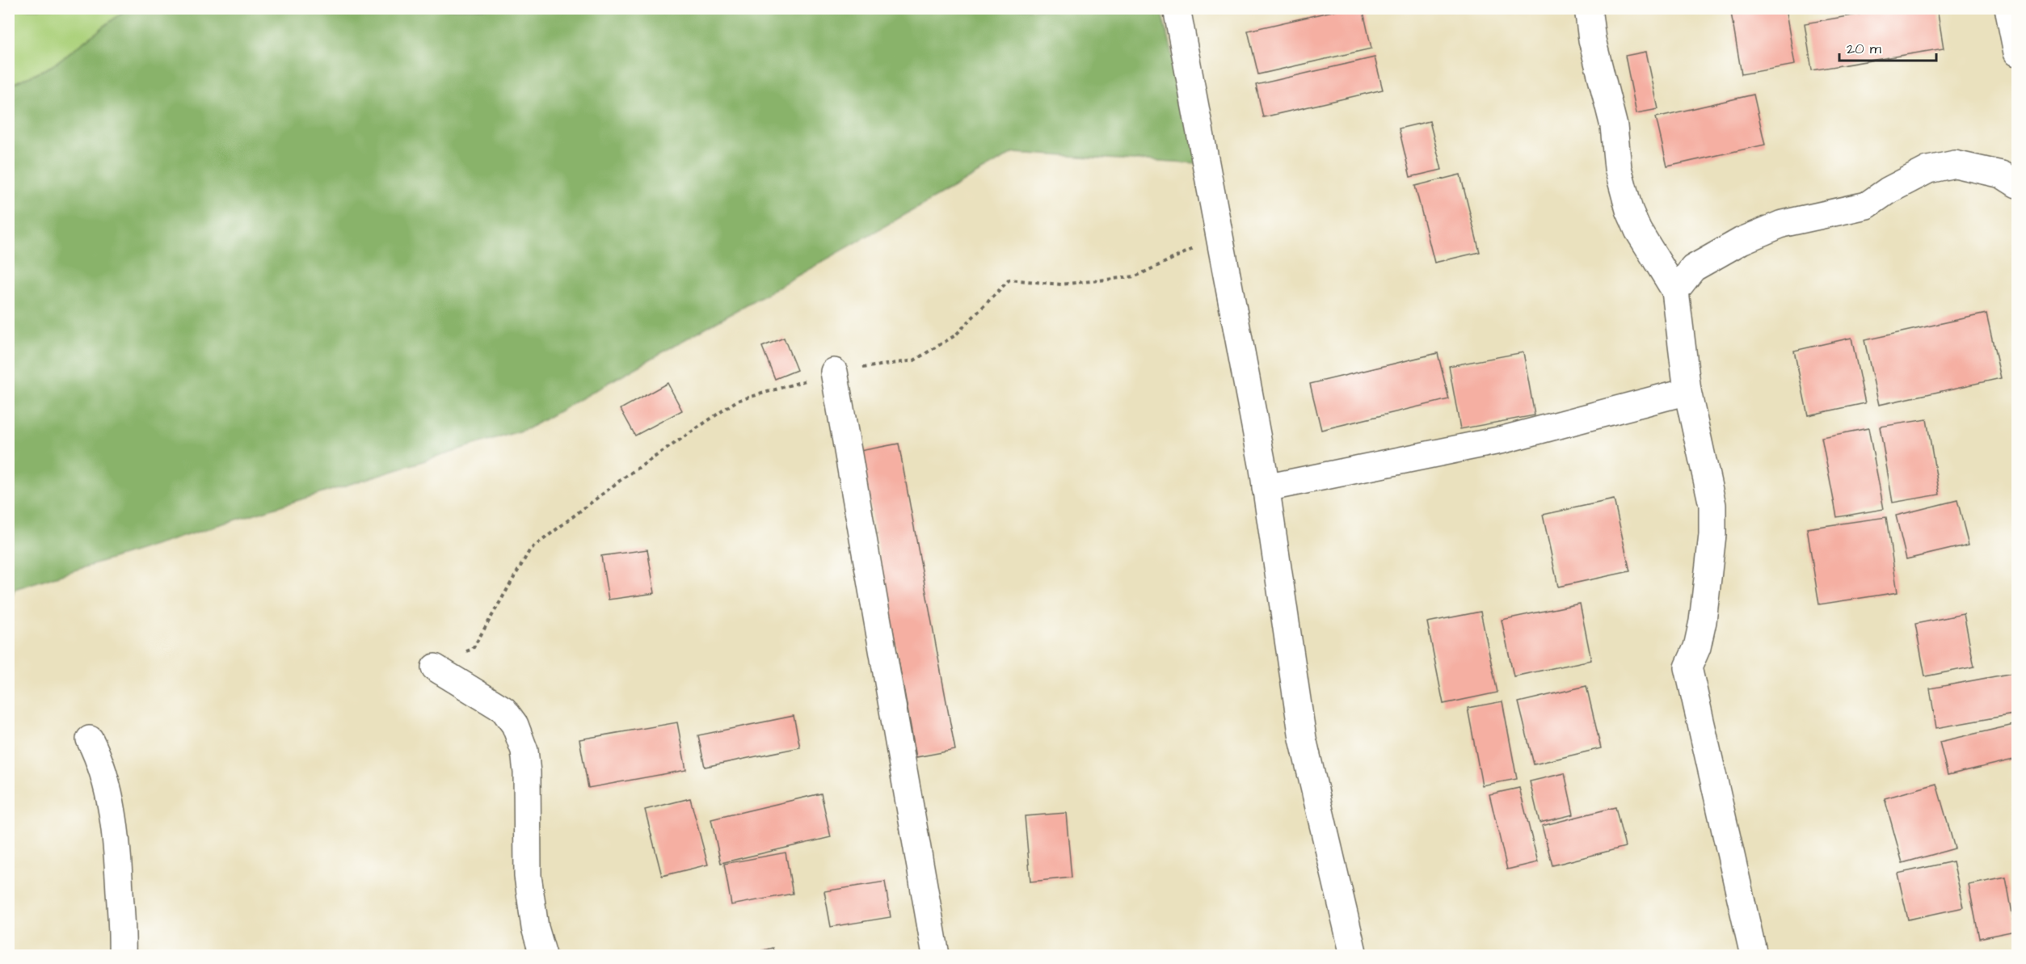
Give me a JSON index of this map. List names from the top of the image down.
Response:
{
  "scale_bar": "20 m"
}
